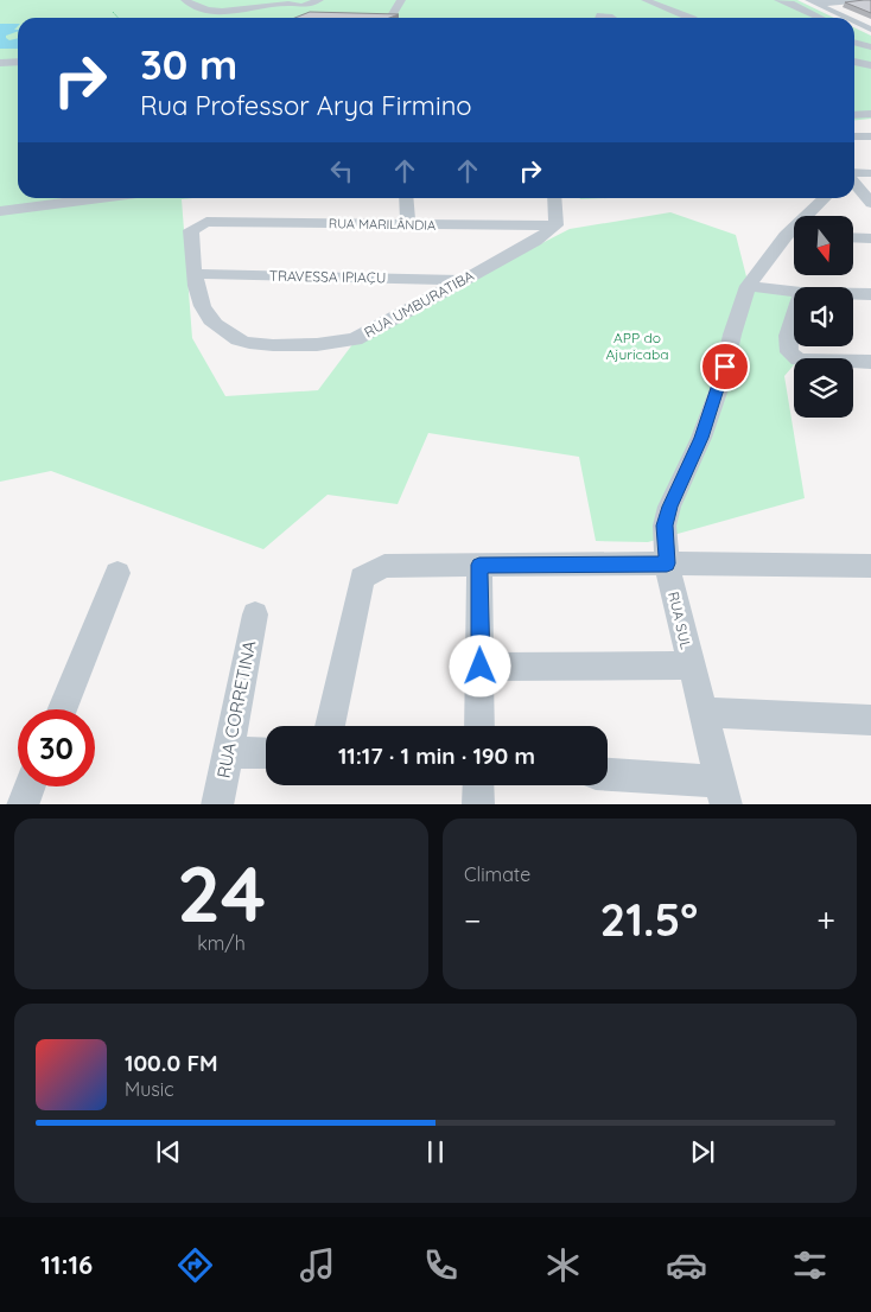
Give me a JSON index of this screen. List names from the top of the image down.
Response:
{
  "streets": {
    "street": [
      "RUA MARILÂNDIA",
      "TRAVESSA IPIAÇU",
      "RUA UMBURATIBA",
      "RUA SUL",
      "RUA CORRETINA"
    ]
  },
  "crossings": [
    ["RUA MARILÂNDIA", "RUA UMBURATIBA"],
    ["TRAVESSA IPIAÇU", "RUA UMBURATIBA"]
  ],
  "parks": ["APP do Ajuricaba"],
  "north": "bottom",
  "page": {
    "turn": ["30 m", "Rua Professor Arya Firmino"],
    "limit": "30",
    "trip": "11:17 · 1 min · 190 m",
    "tile": [
      ["24", "km/h"],
      "Climate"
    ],
    "heat": ["−", "21.5°", "+"],
    "song": ["100.0 FM", "Music"],
    "tabs": "11:16"
  }
}
